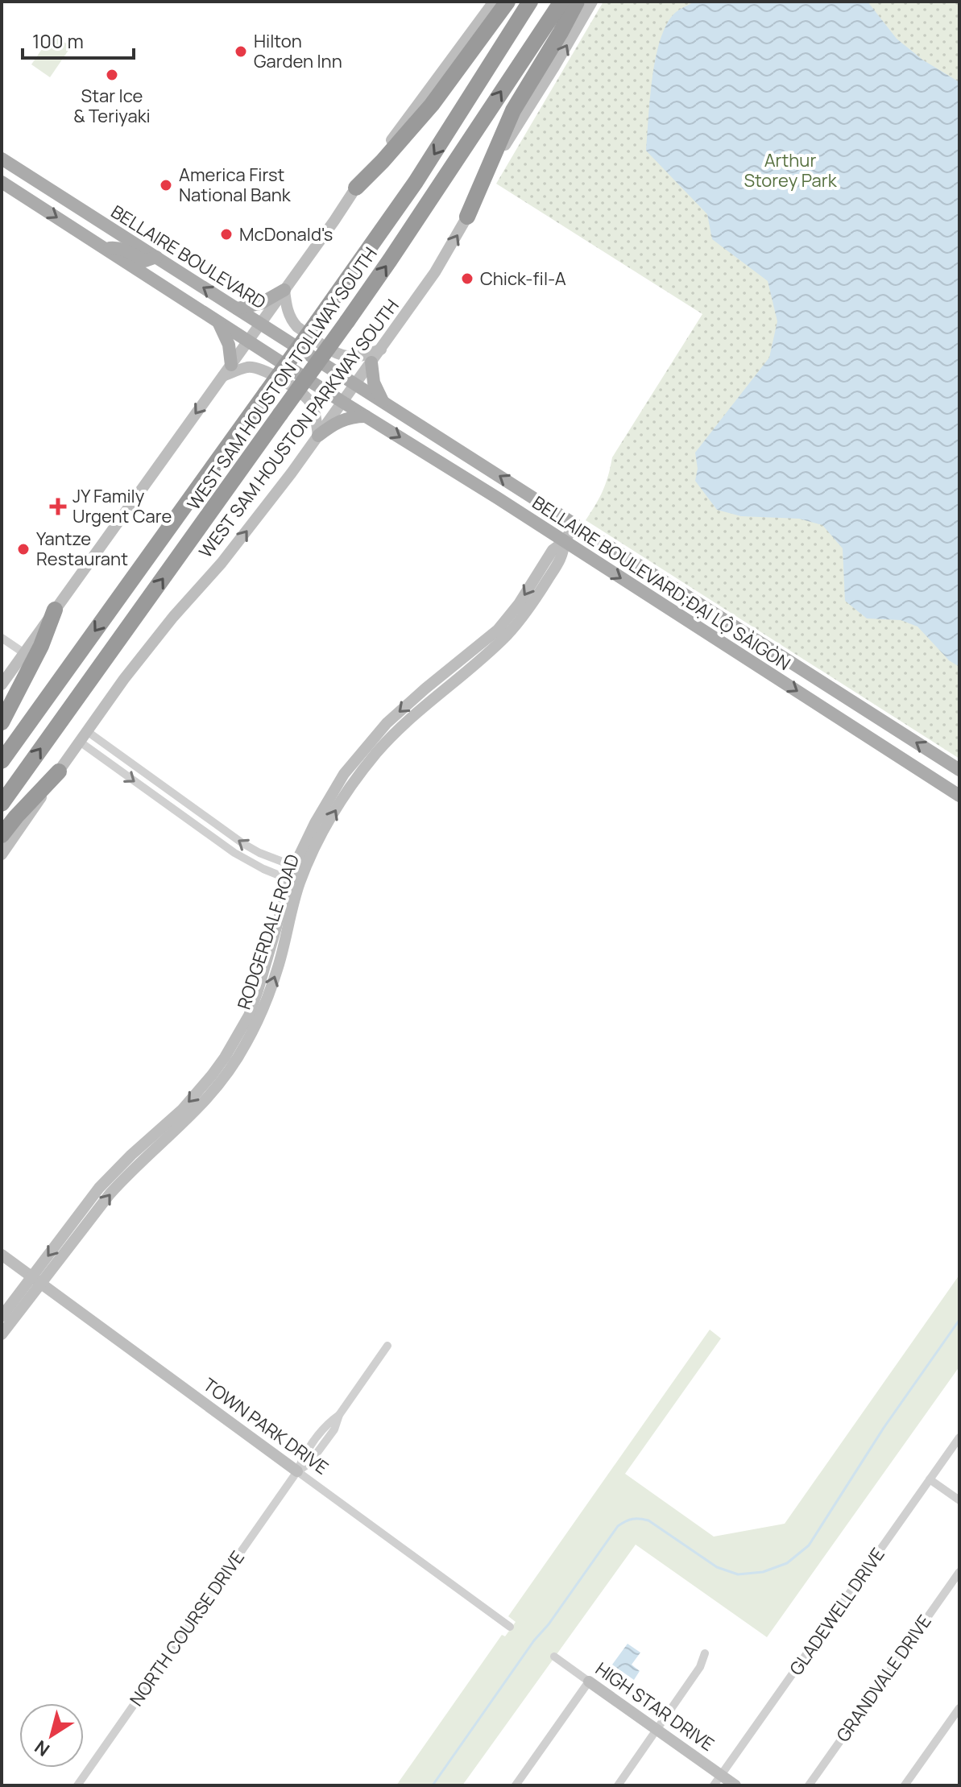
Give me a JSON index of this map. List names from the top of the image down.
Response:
{
  "streets": {
    "highway": ["WEST SAM HOUSTON TOLLWAY SOUTH"],
    "main road": [
      "BELLAIRE BOULEVARD",
      "WEST SAM HOUSTON PARKWAY SOUTH",
      "BELLAIRE BOULEVARD;ĐẠI LỘ SÀIGÒN",
      "RODGERDALE ROAD",
      "TOWN PARK DRIVE",
      "HIGH STAR DRIVE"
    ],
    "street": ["GLADEWELL DRIVE", "NORTH COURSE DRIVE", "GRANDVALE DRIVE"]
  },
  "crossings": [
    ["BELLAIRE BOULEVARD", "WEST SAM HOUSTON PARKWAY SOUTH"],
    ["BELLAIRE BOULEVARD", "BELLAIRE BOULEVARD;ĐẠI LỘ SÀIGÒN"],
    ["WEST SAM HOUSTON PARKWAY SOUTH", "BELLAIRE BOULEVARD;ĐẠI LỘ SÀIGÒN"],
    ["BELLAIRE BOULEVARD;ĐẠI LỘ SÀIGÒN", "RODGERDALE ROAD"],
    ["RODGERDALE ROAD", "TOWN PARK DRIVE"],
    ["TOWN PARK DRIVE", "NORTH COURSE DRIVE"],
    ["GLADEWELL DRIVE", "HIGH STAR DRIVE"]
  ],
  "parks": ["Arthur Storey Park"],
  "places": {
    "other": [
      "Hilton Garden Inn",
      "Star Ice & Teriyaki",
      "America First National Bank",
      "McDonald's",
      "Chick-fil-A",
      "Yantze Restaurant"
    ],
    "health": ["JY Family Urgent Care"]
  },
  "scale_bar": "100 m",
  "north": "bottom left"
}
